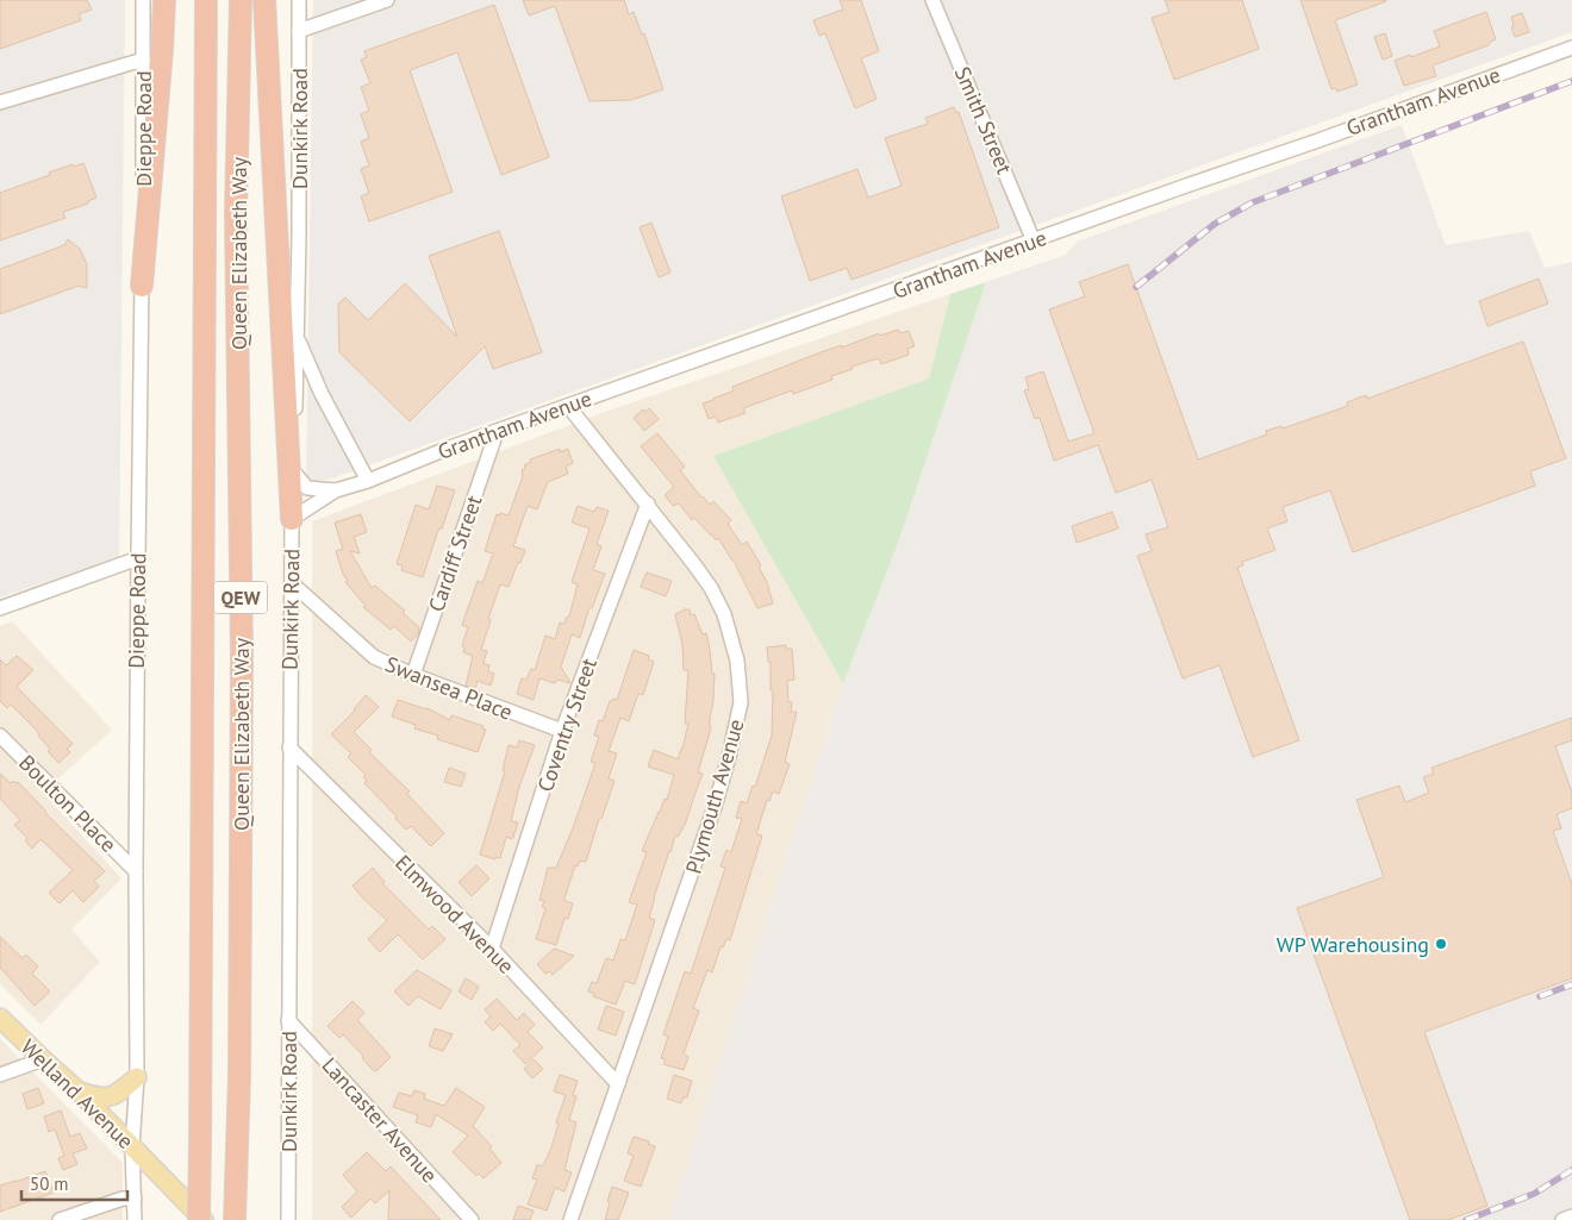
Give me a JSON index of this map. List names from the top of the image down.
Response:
{
  "streets": {
    "highway": ["Queen Elizabeth Way", "QEW"],
    "main road": ["Welland Avenue"],
    "street": [
      "Grantham Avenue",
      "Smith Street",
      "Dieppe Road",
      "Dunkirk Road",
      "Cardiff Street",
      "Swansea Place",
      "Coventry Street",
      "Plymouth Avenue",
      "Boulton Place",
      "Elmwood Avenue",
      "Lancaster Avenue"
    ]
  },
  "crossings": [
    ["Grantham Avenue", "Smith Street"],
    ["Grantham Avenue", "Dunkirk Road"],
    ["Grantham Avenue", "Cardiff Street"],
    ["Grantham Avenue", "Plymouth Avenue"],
    ["Dieppe Road", "Boulton Place"],
    ["Dieppe Road", "Welland Avenue"],
    ["Dunkirk Road", "Swansea Place"],
    ["Dunkirk Road", "Elmwood Avenue"],
    ["Dunkirk Road", "Lancaster Avenue"],
    ["Cardiff Street", "Swansea Place"],
    ["Swansea Place", "Coventry Street"],
    ["Coventry Street", "Plymouth Avenue"],
    ["Coventry Street", "Elmwood Avenue"],
    ["Plymouth Avenue", "Elmwood Avenue"]
  ],
  "places": ["WP Warehousing"],
  "scale_bar": "50 m"
}
